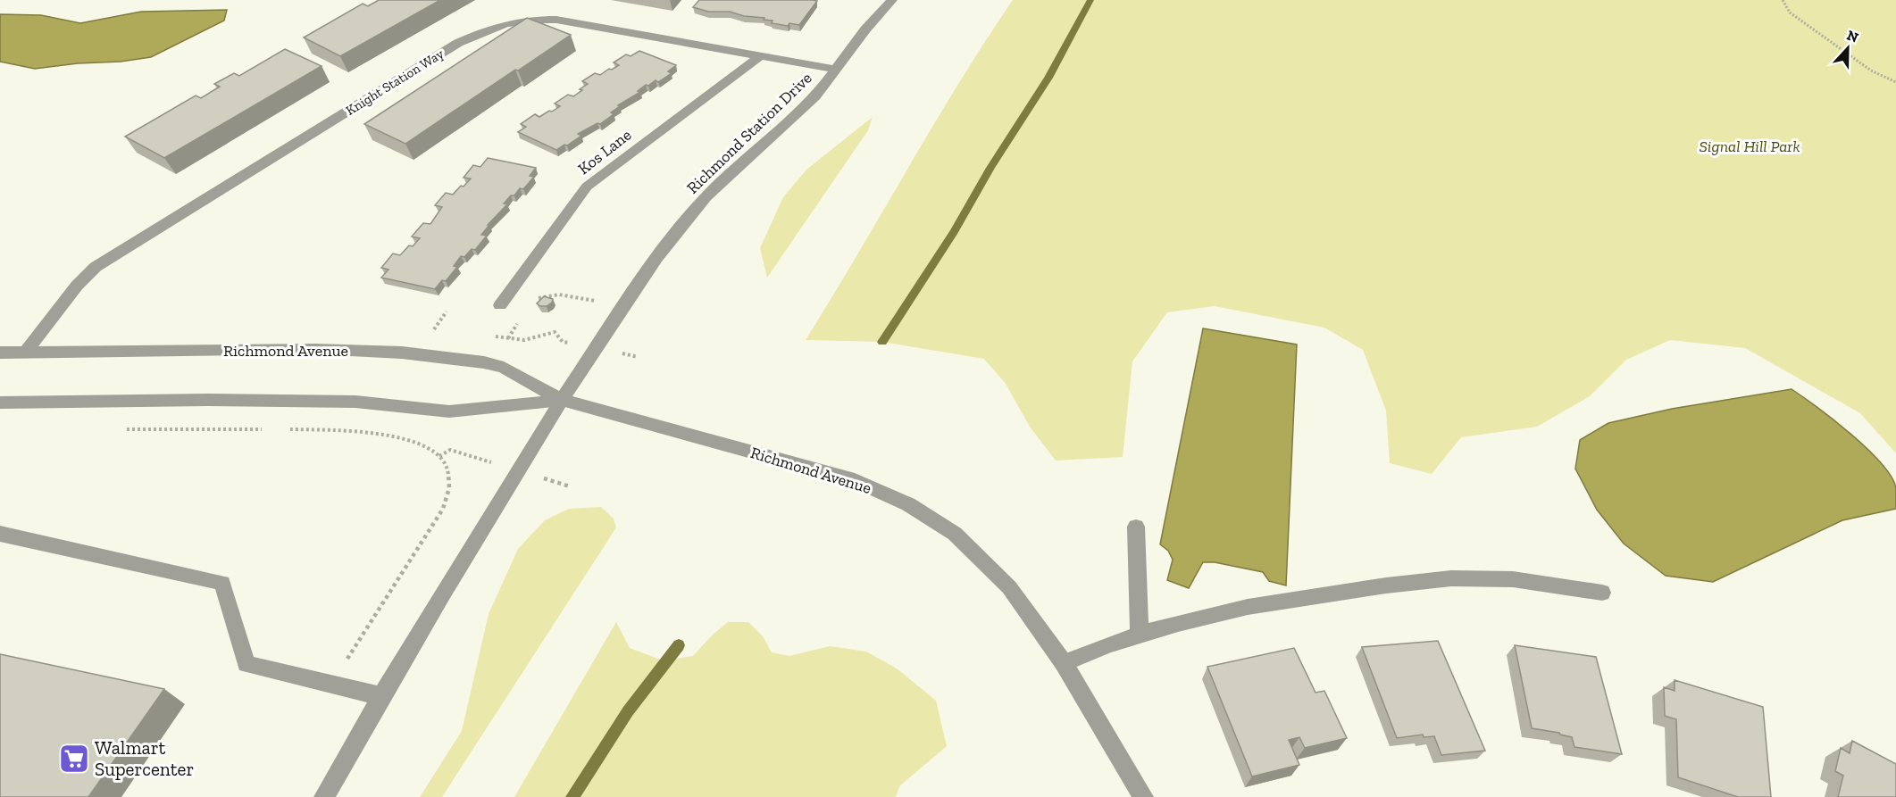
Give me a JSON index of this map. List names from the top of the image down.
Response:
{
  "streets": {
    "street": [
      "Knight Station Way",
      "Richmond Station Drive",
      "Kos Lane",
      "Richmond Avenue"
    ]
  },
  "crossings": [
    ["Knight Station Way", "Richmond Station Drive"],
    ["Knight Station Way", "Kos Lane"],
    ["Knight Station Way", "Richmond Avenue"],
    ["Richmond Station Drive", "Richmond Avenue"]
  ],
  "parks": ["Signal Hill Park"],
  "places": {
    "supermarket": ["Walmart Supercenter"]
  },
  "north": "top"
}
